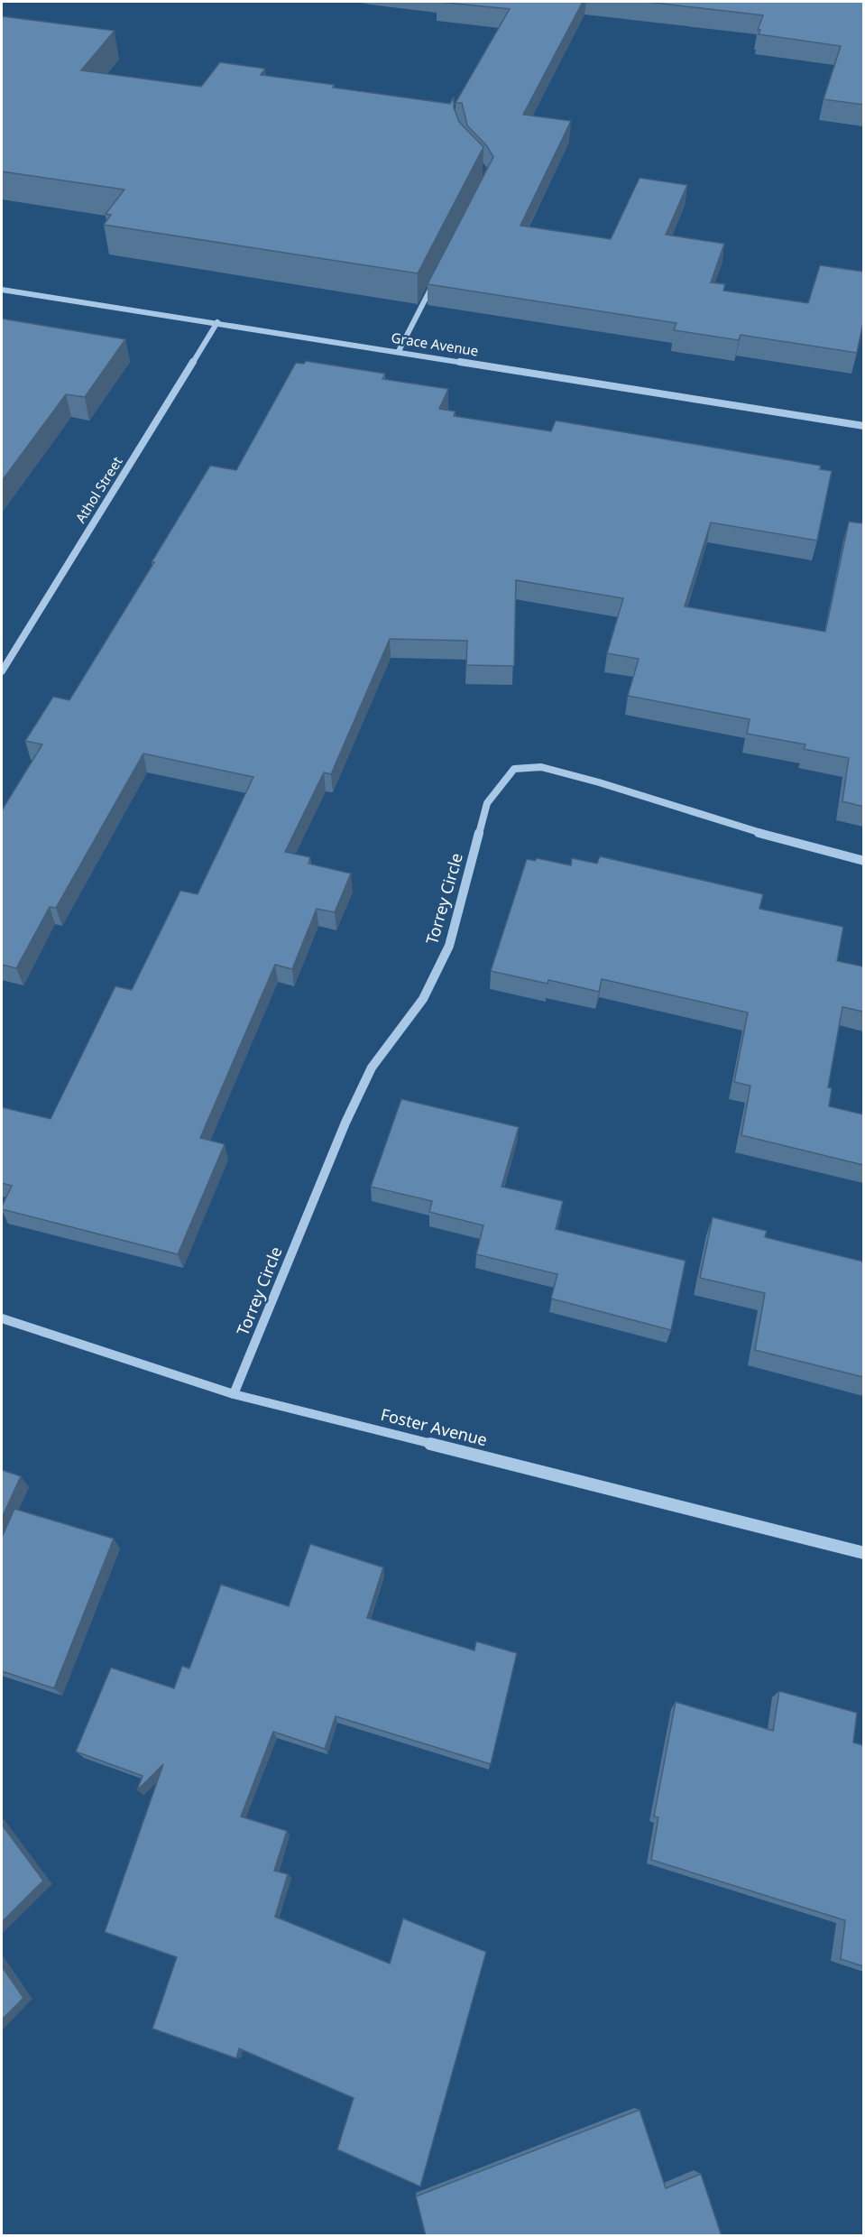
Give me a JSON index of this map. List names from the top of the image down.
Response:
{
  "streets": {
    "street": [
      "Grace Avenue",
      "Athol Street",
      "Torrey Circle",
      "Foster Avenue"
    ]
  },
  "crossings": [
    ["Grace Avenue", "Athol Street"],
    ["Torrey Circle", "Foster Avenue"]
  ]
}
